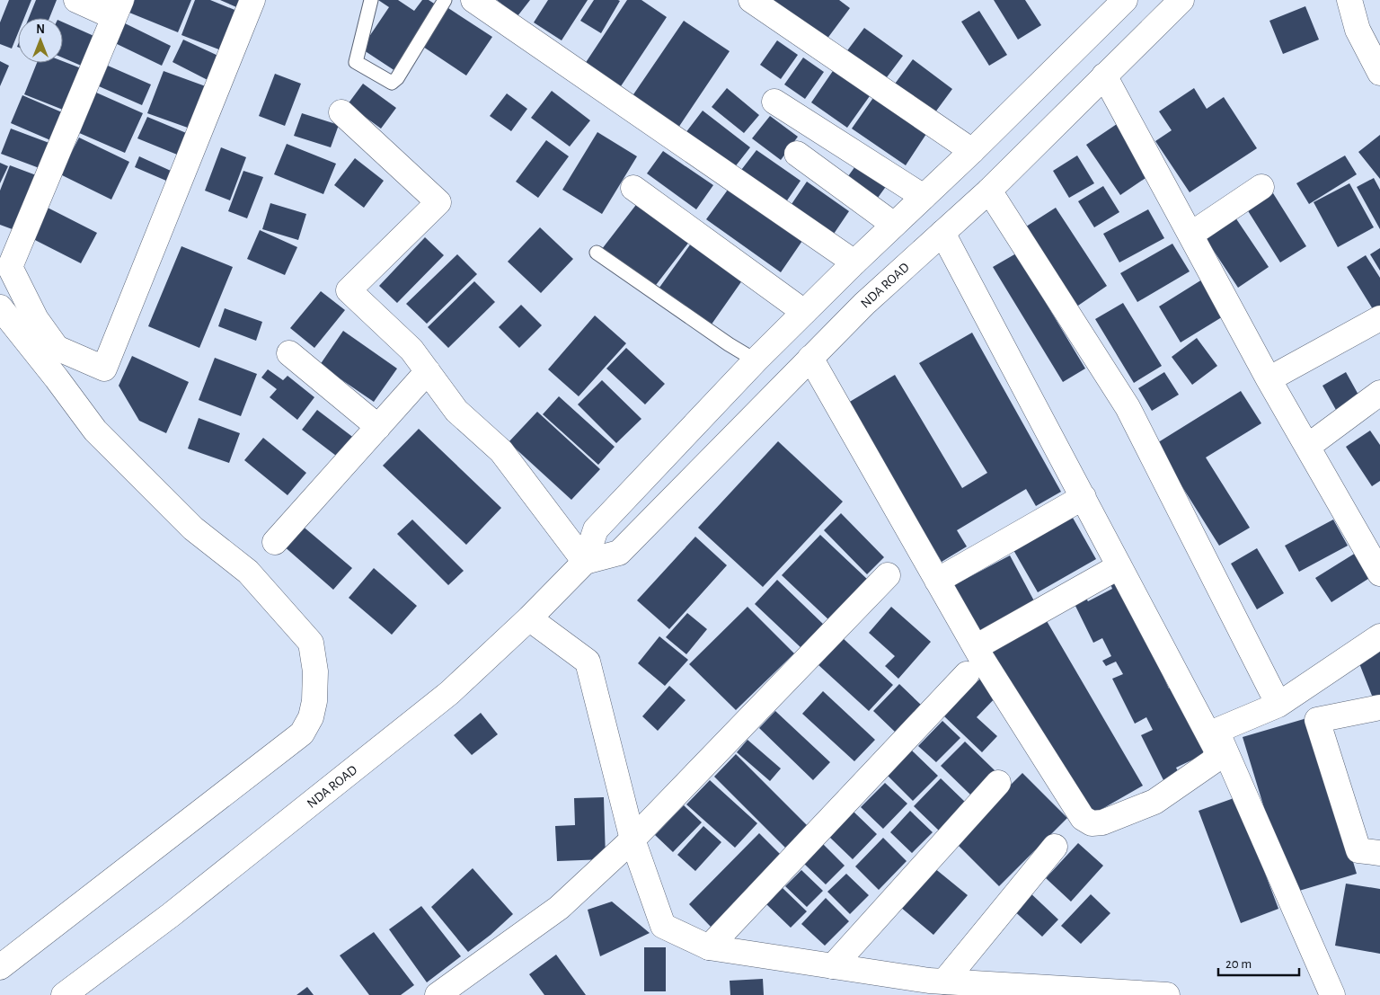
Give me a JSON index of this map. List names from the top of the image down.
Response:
{
  "streets": {
    "street": ["NDA ROAD"]
  },
  "scale_bar": "20 m",
  "north": "top"
}
